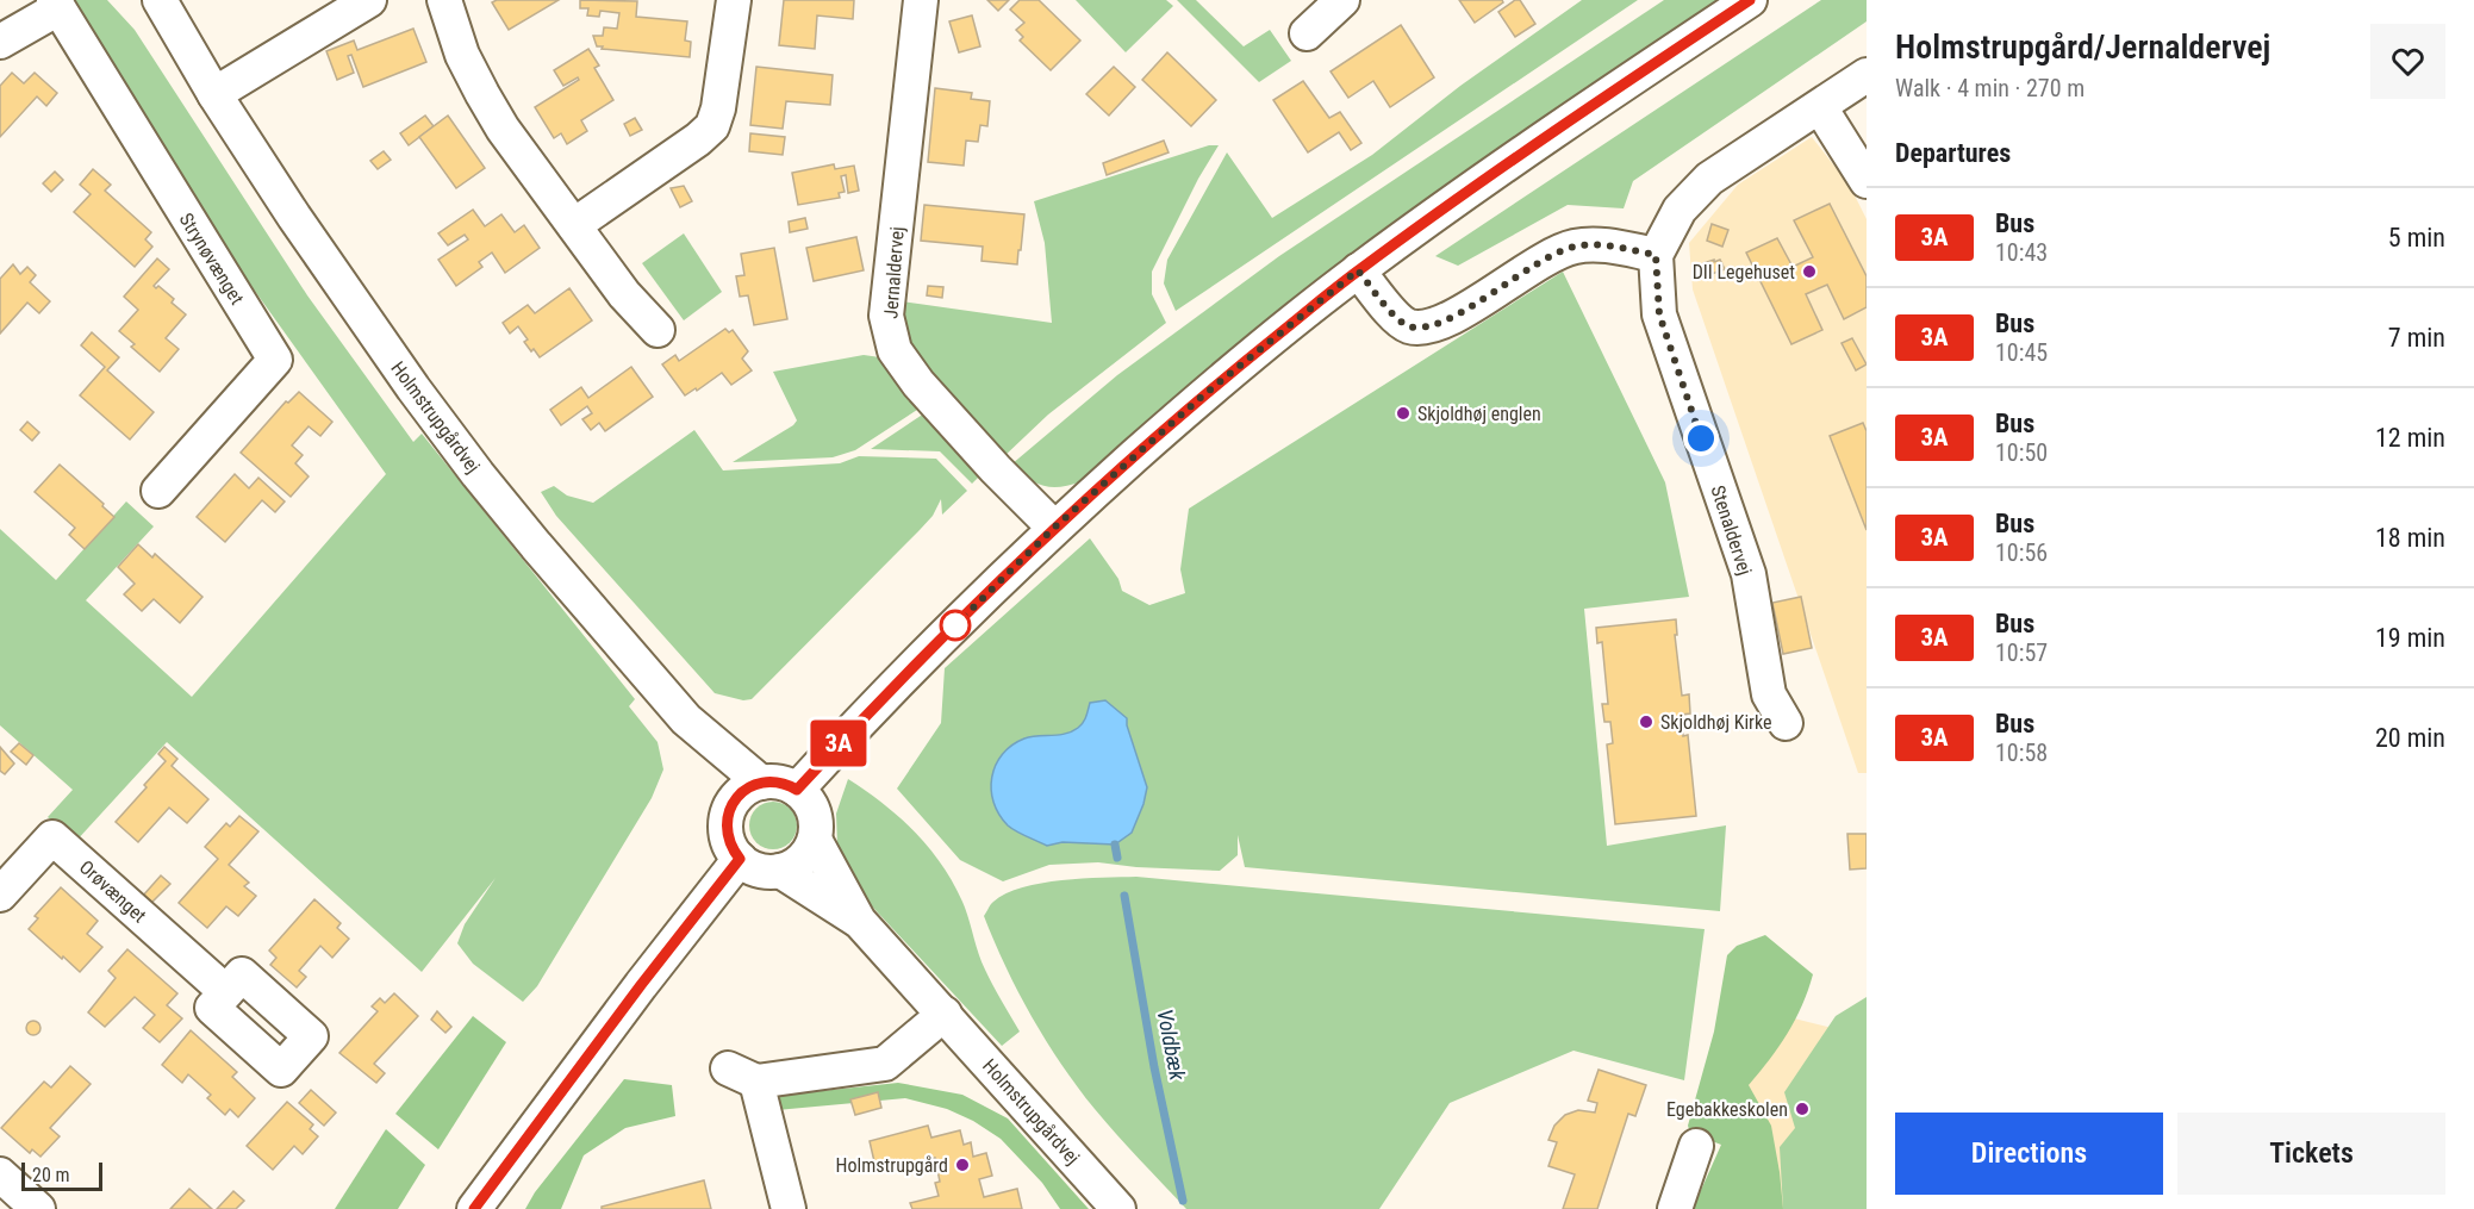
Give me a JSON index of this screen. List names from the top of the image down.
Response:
{
  "streets": {
    "street": [
      "Strynøvænget",
      "Jernaldervej",
      "Holmstrupgårdvej",
      "Stenaldervej",
      "Orøvænget"
    ]
  },
  "water": ["Voldbæk"],
  "places": [
    "DII Legehuset",
    "Skjoldhøj englen",
    "Skjoldhøj Kirke",
    "Egebakkeskolen",
    "Holmstrupgård"
  ],
  "lines": ["bus line 3A"],
  "scale_bar": "20 m",
  "page": {
    "on_map": "3A",
    "heading": [
      ["Holmstrupgård/Jernaldervej", "Walk · 4 min · 270 m"],
      "Departures"
    ],
    "list": [
      {
        "mark": "3A",
        "name": "Bus",
        "note": "10:43",
        "value": "5 min"
      },
      {
        "mark": "3A",
        "name": "Bus",
        "note": "10:45",
        "value": "7 min"
      },
      {
        "mark": "3A",
        "name": "Bus",
        "note": "10:50",
        "value": "12 min"
      },
      {
        "mark": "3A",
        "name": "Bus",
        "note": "10:56",
        "value": "18 min"
      },
      {
        "mark": "3A",
        "name": "Bus",
        "note": "10:57",
        "value": "19 min"
      },
      {
        "mark": "3A",
        "name": "Bus",
        "note": "10:58",
        "value": "20 min"
      }
    ],
    "buttons": ["Directions", "Tickets"],
    "scale": "20 m"
  }
}
